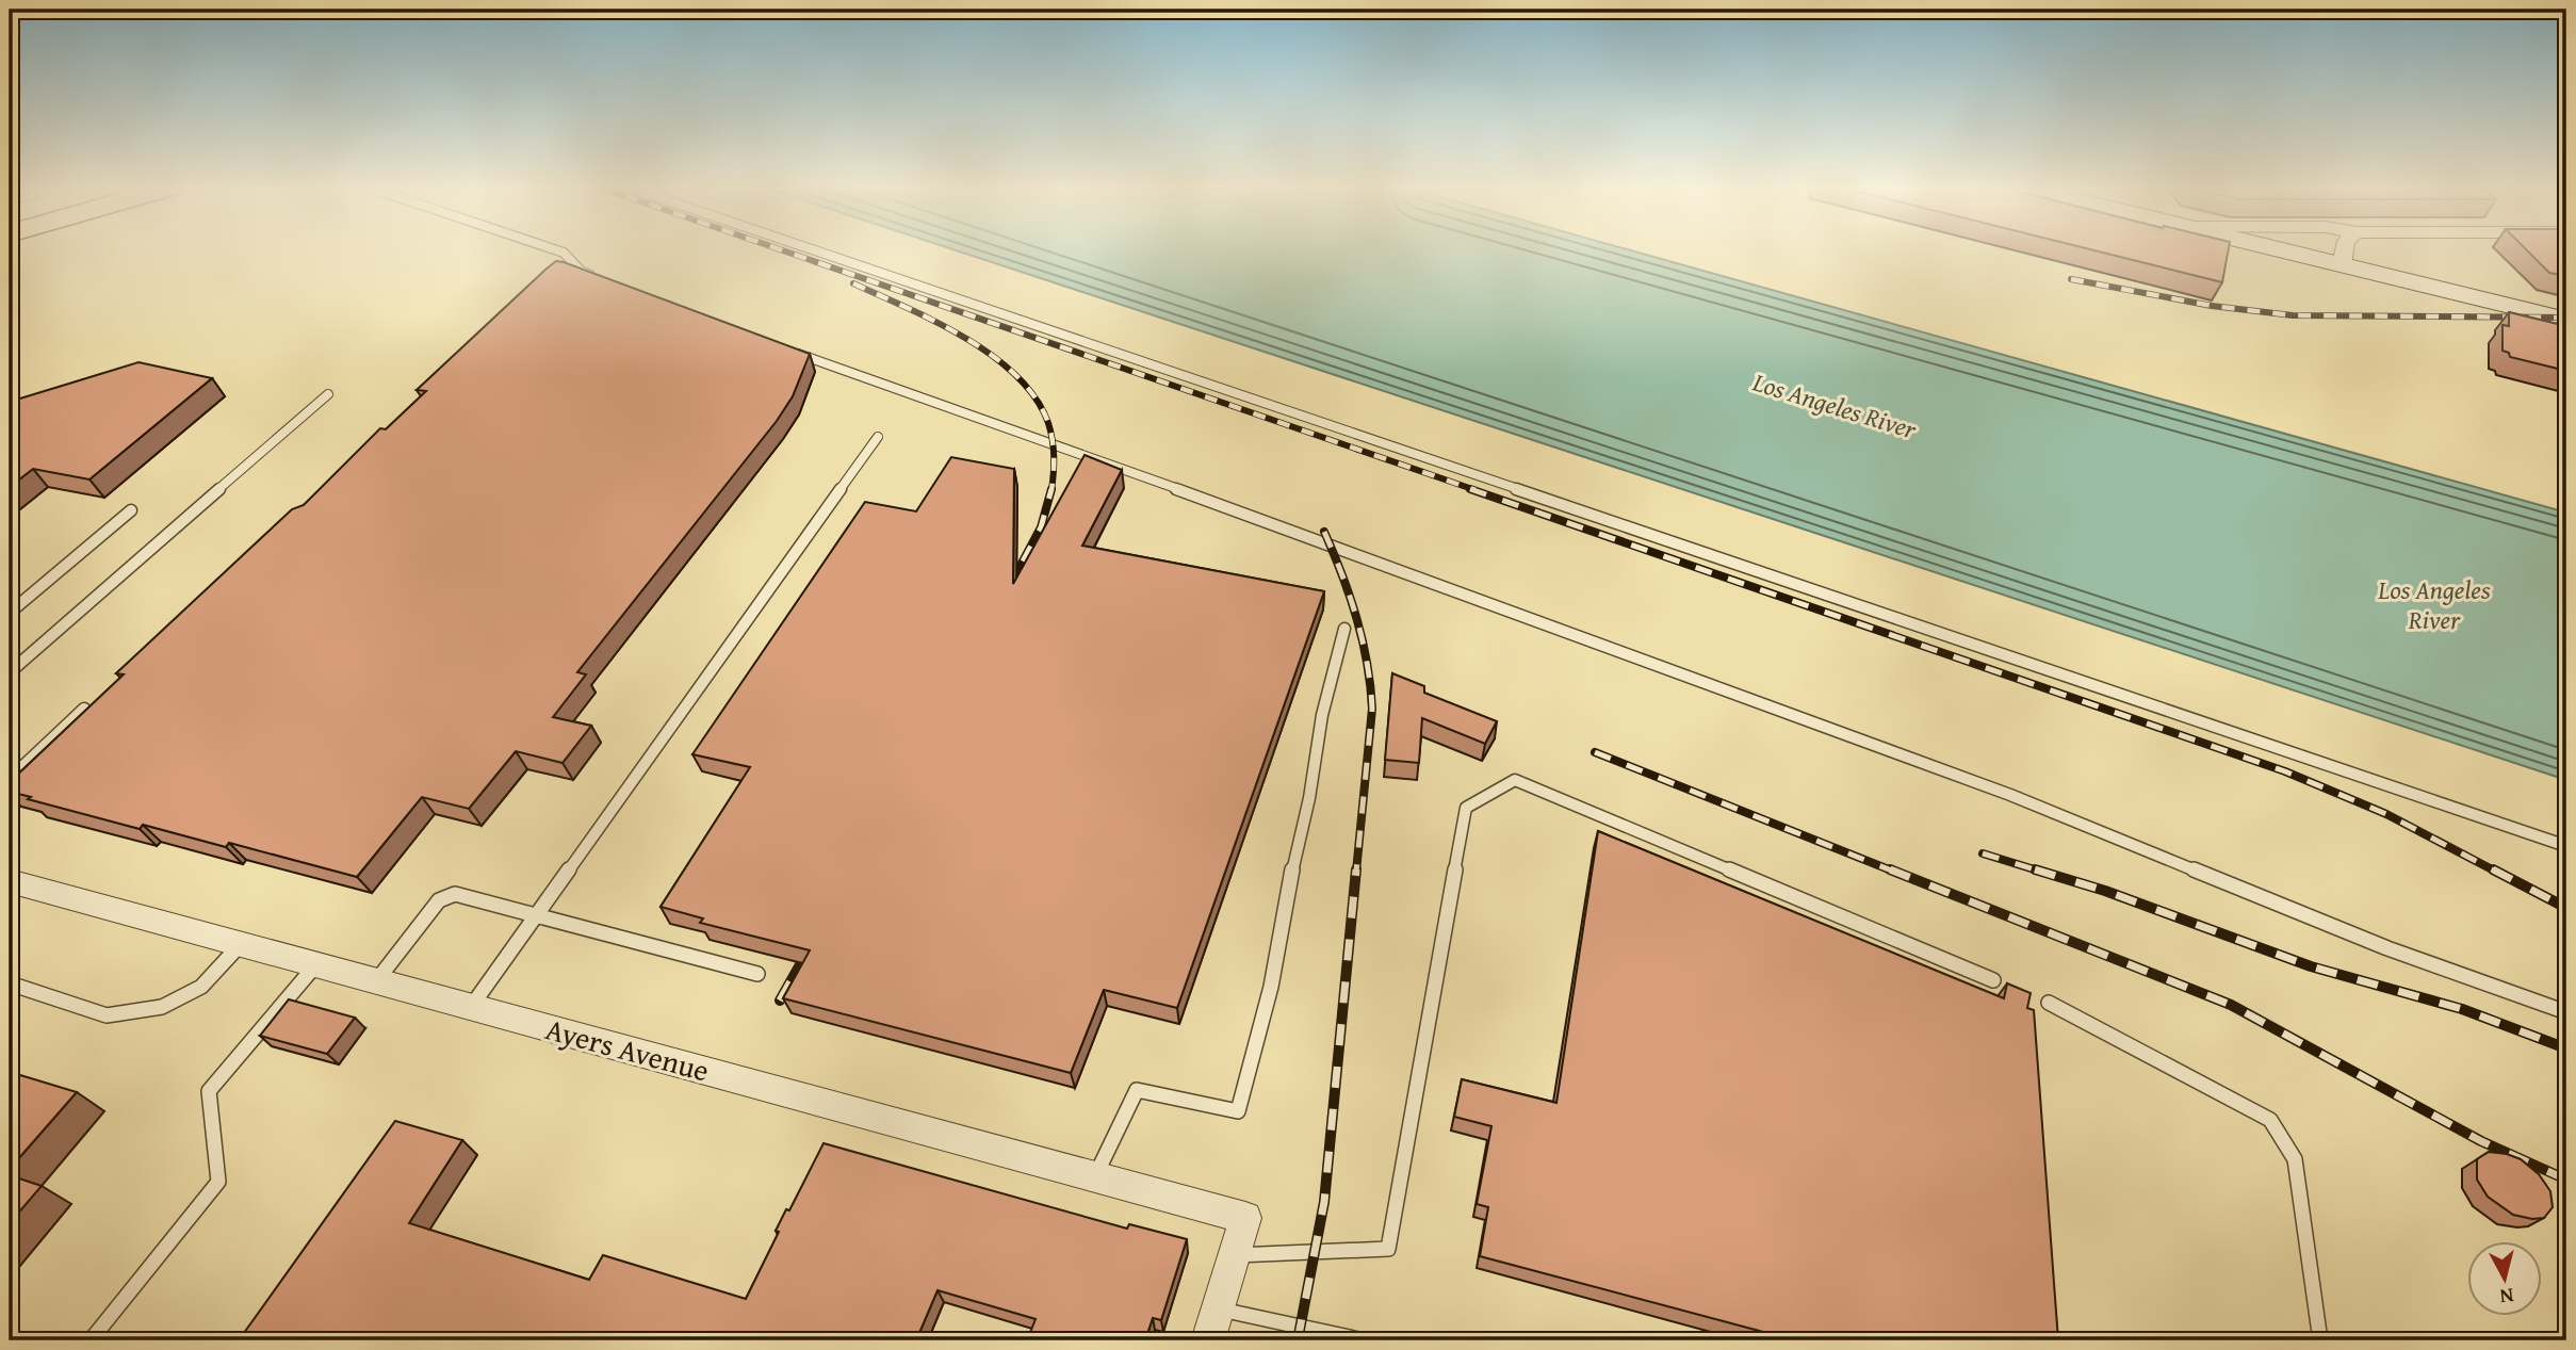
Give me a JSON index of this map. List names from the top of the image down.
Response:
{
  "streets": {
    "street": ["Ayers Avenue"]
  },
  "water": ["Los Angeles River"],
  "north": "bottom"
}
